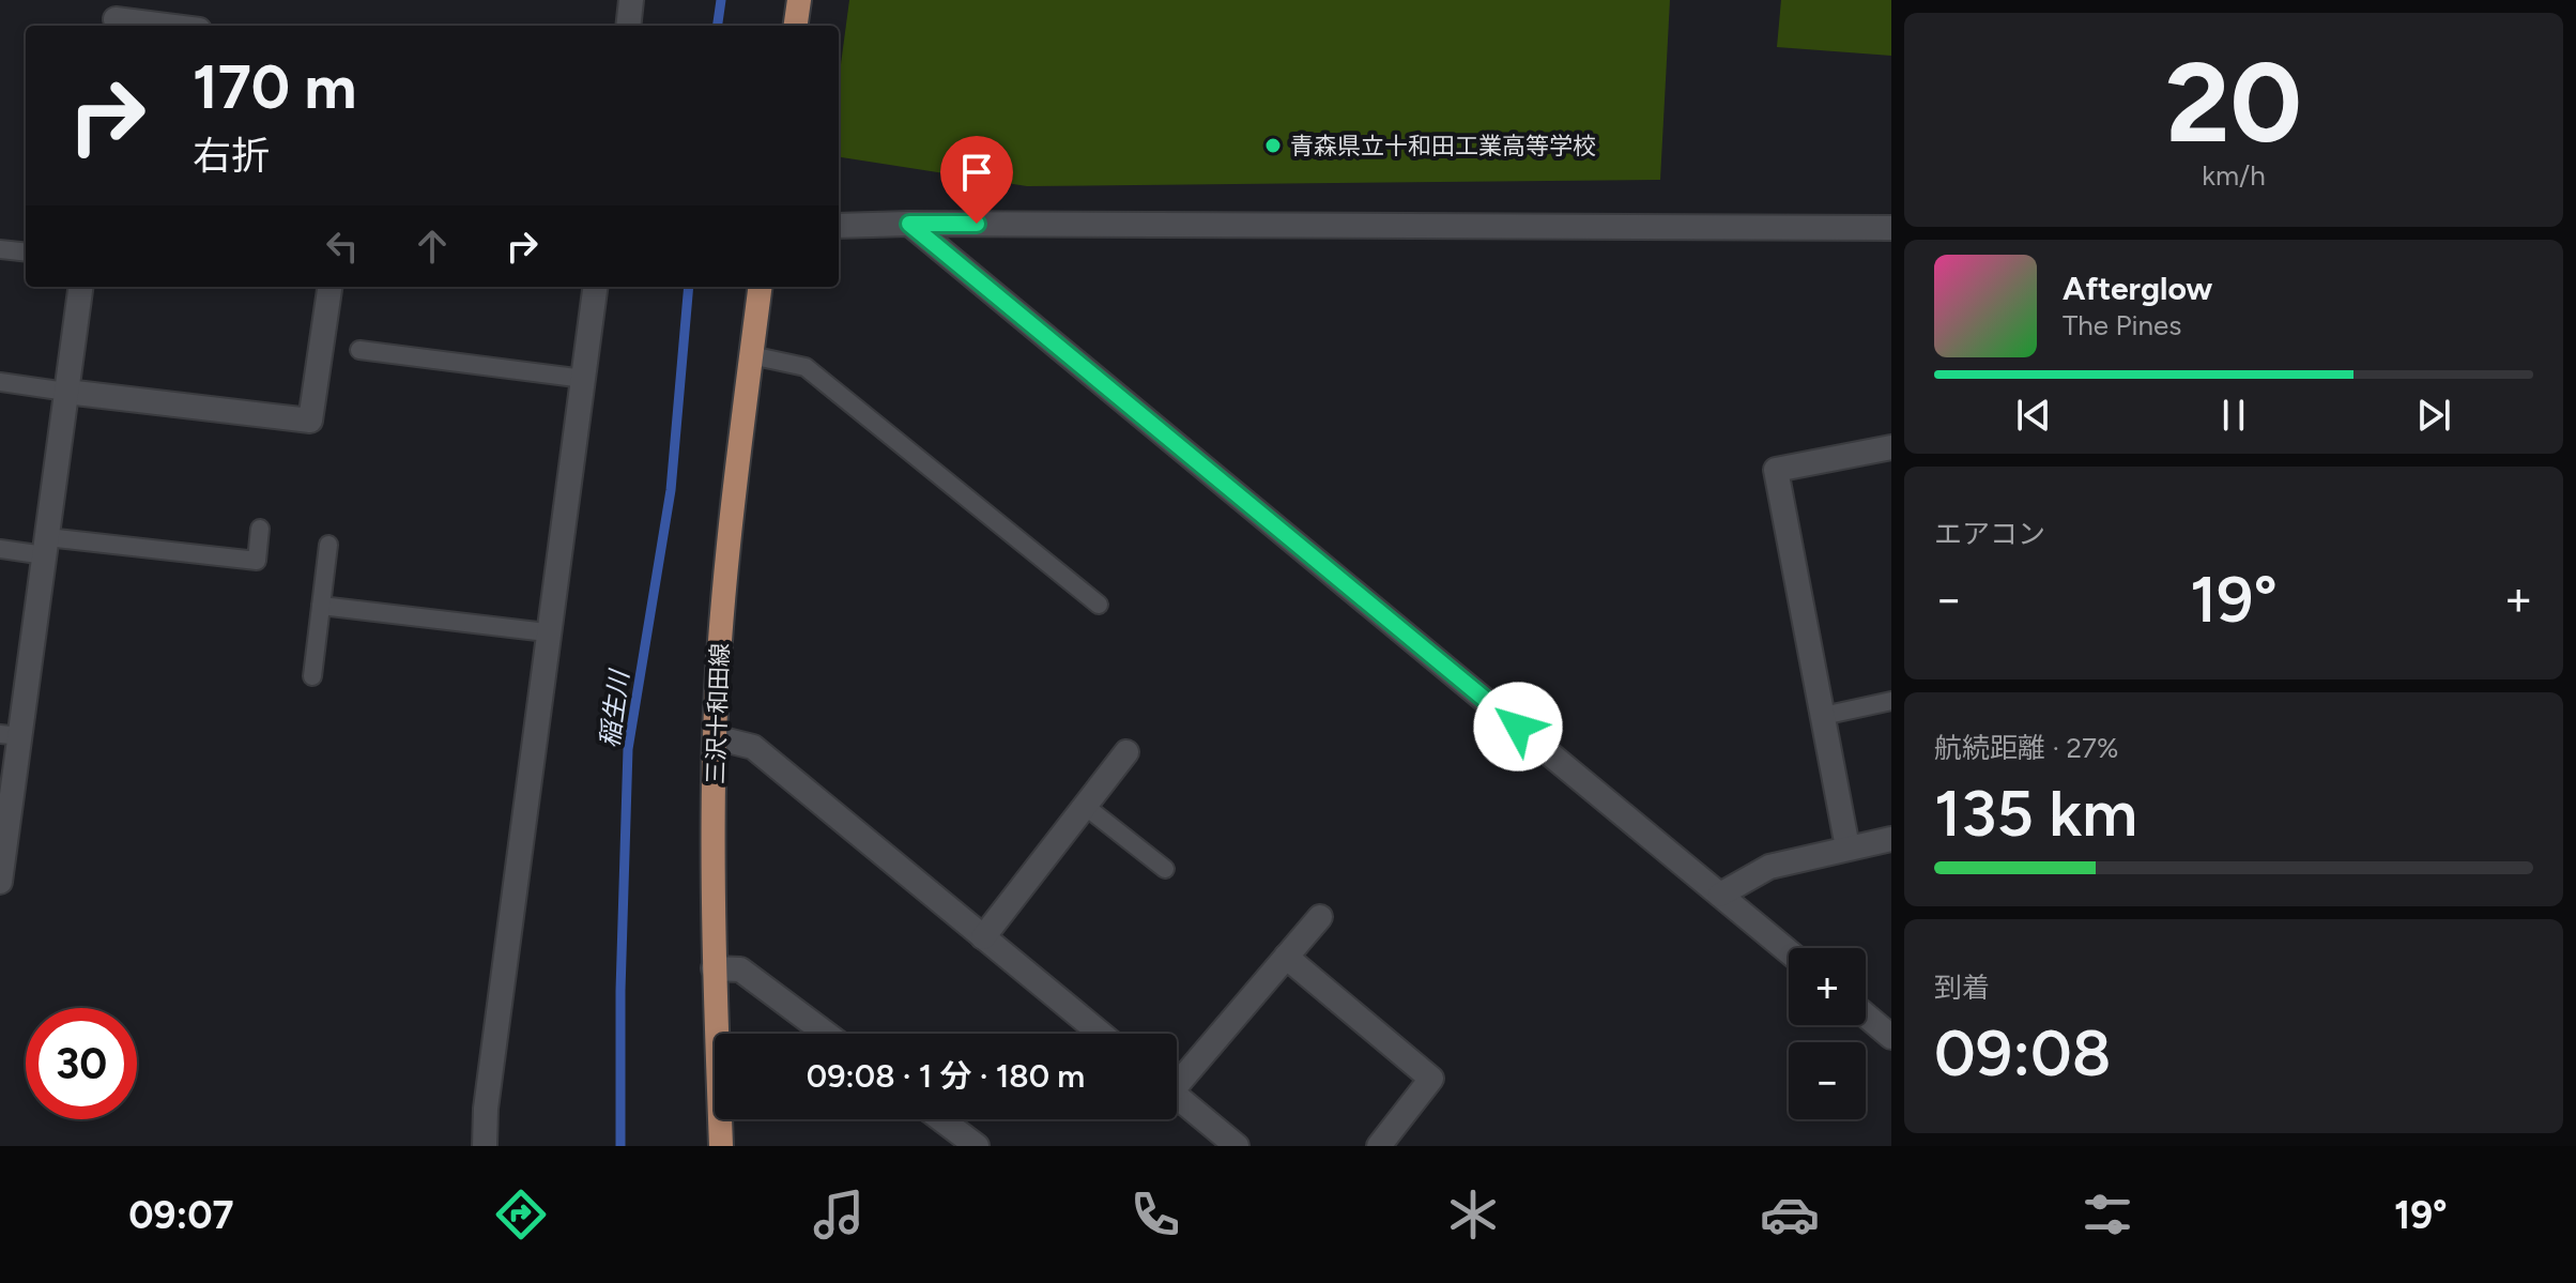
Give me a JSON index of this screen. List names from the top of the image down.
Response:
{
  "streets": {
    "main road": ["三沢十和田線"]
  },
  "water": ["稲生川"],
  "places": ["青森県立十和田工業高等学校"],
  "page": {
    "tile": [
      ["20", "km/h"],
      "エアコン",
      ["航続距離 · 27%", "135 km"],
      ["到着", "09:08"]
    ],
    "turn": ["170 m", "右折"],
    "song": ["Afterglow", "The Pines"],
    "heat": ["−", "19°", "+"],
    "map_buttons": ["+", "−"],
    "limit": "30",
    "trip": "09:08 · 1 分 · 180 m",
    "tabs": ["09:07", "19°"]
  }
}
